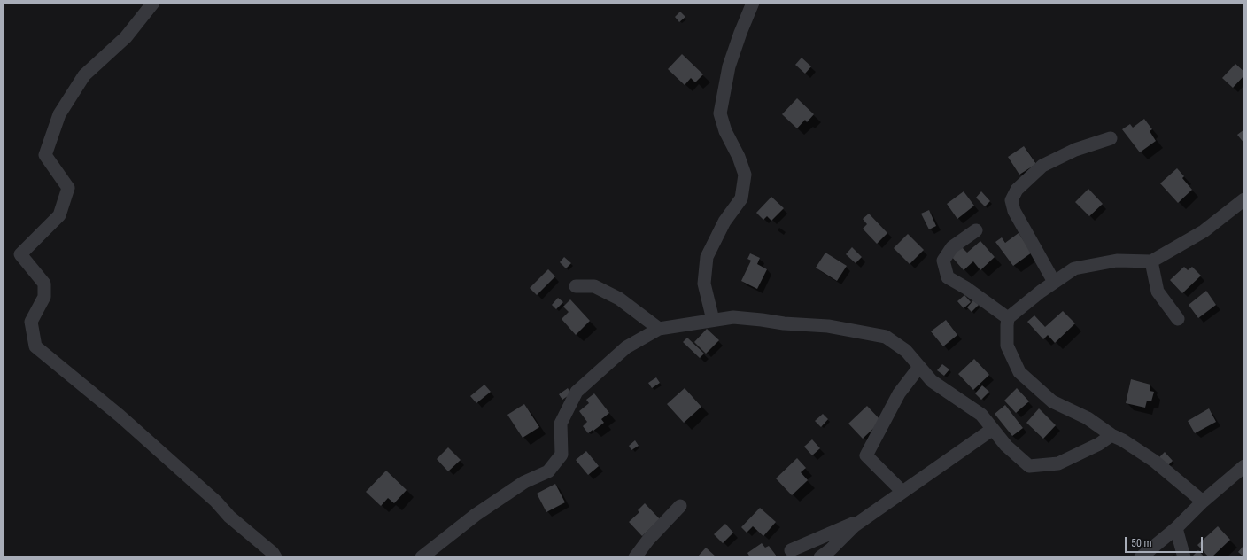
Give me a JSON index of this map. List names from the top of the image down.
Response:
{
  "scale_bar": "50 m"
}
